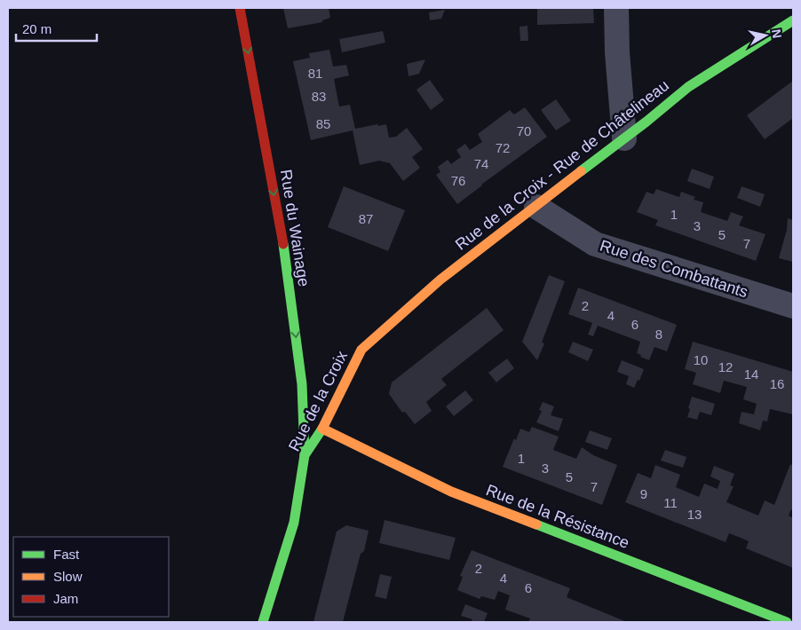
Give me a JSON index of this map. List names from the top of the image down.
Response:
{
  "streets": {
    "street": [
      "Rue de la Croix - Rue de Châtelineau",
      "Rue du Wainage",
      "Rue des Combattants",
      "Rue de la Croix",
      "Rue de la Résistance"
    ]
  },
  "crossings": [
    ["Rue de la Croix - Rue de Châtelineau", "Rue des Combattants"],
    ["Rue de la Croix - Rue de Châtelineau", "Rue de la Croix"],
    ["Rue du Wainage", "Rue de la Croix"],
    ["Rue de la Croix", "Rue de la Résistance"]
  ],
  "one_way": ["Rue du Wainage"],
  "house_numbers": [
    "81",
    "83",
    "85",
    "70",
    "72",
    "74",
    "76",
    "1",
    "87",
    "3",
    "5",
    "7",
    "2",
    "4",
    "6",
    "8",
    "10",
    "12",
    "14",
    "16",
    "1",
    "3",
    "5",
    "7",
    "9",
    "11",
    "13",
    "2",
    "4",
    "6"
  ],
  "legend": ["Fast", "Slow", "Jam"],
  "scale_bar": "20 m",
  "north": "right"
}
